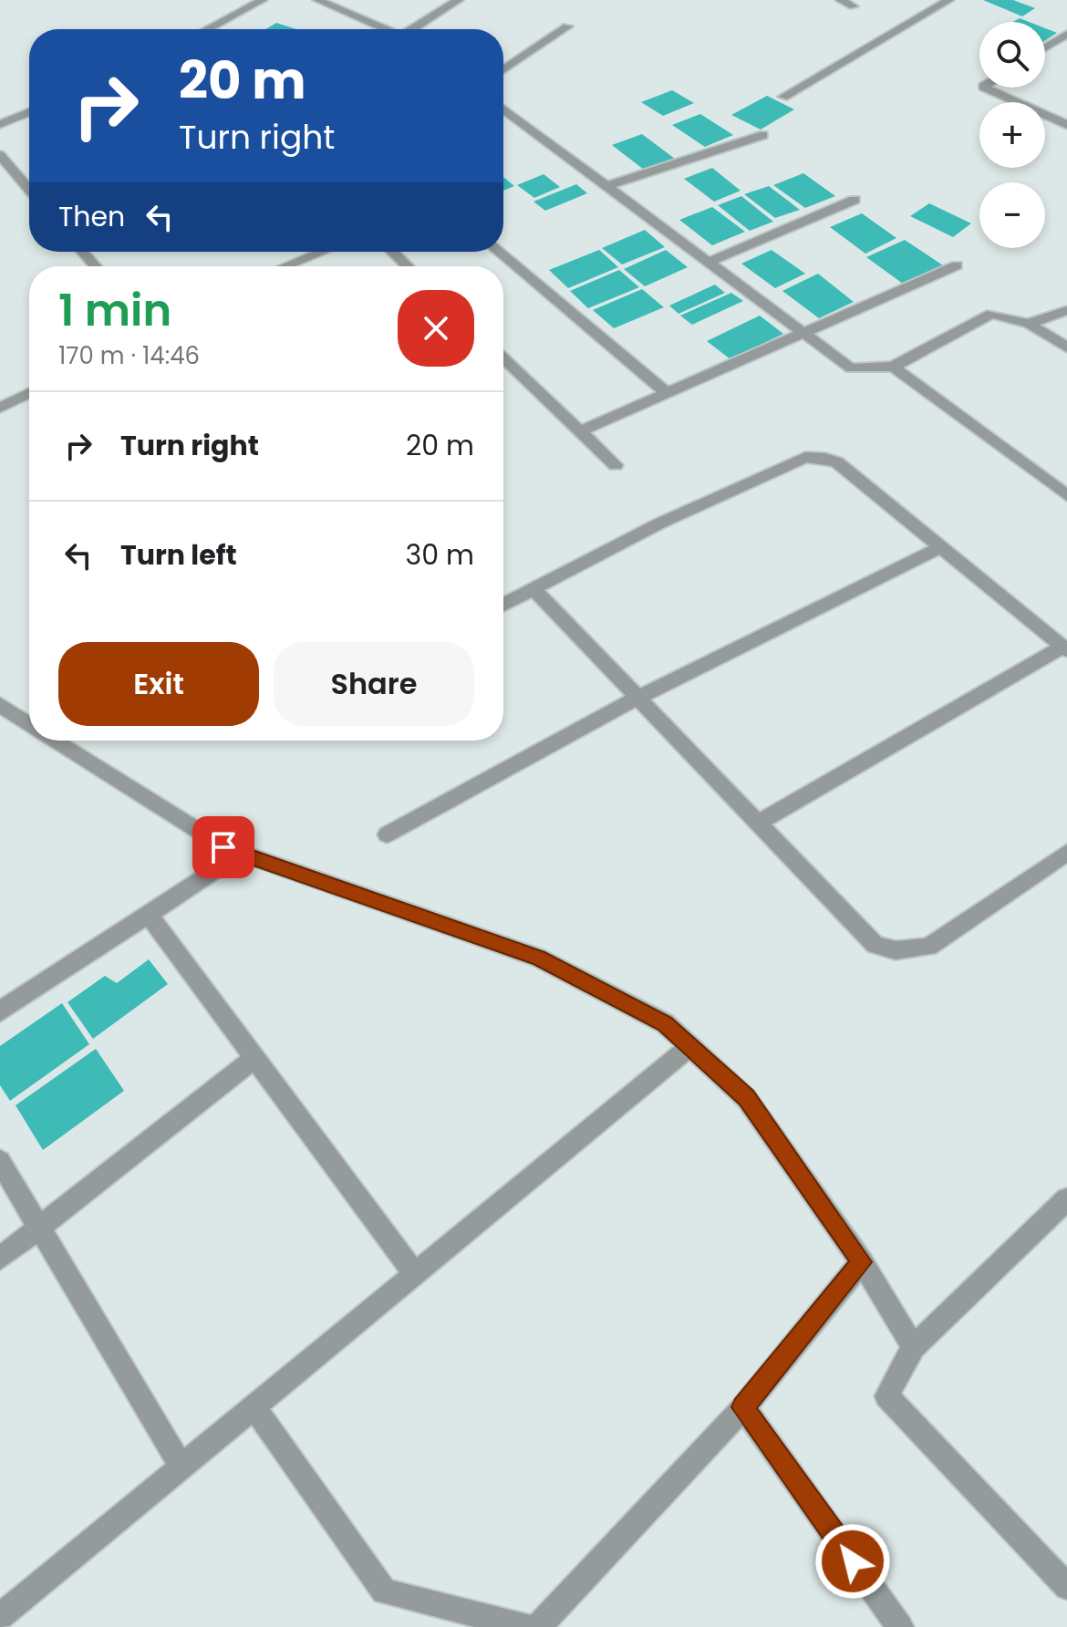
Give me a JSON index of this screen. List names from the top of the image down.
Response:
{
  "page": {
    "map_buttons": ["+", "−"],
    "turn": ["20 m", "Turn right"],
    "then": "Then",
    "heading": ["1 min", "170 m · 14:46"],
    "list": [
      {
        "name": "Turn right",
        "value": "20 m"
      },
      {
        "name": "Turn left",
        "value": "30 m"
      }
    ],
    "buttons": ["Exit", "Share"]
  }
}
